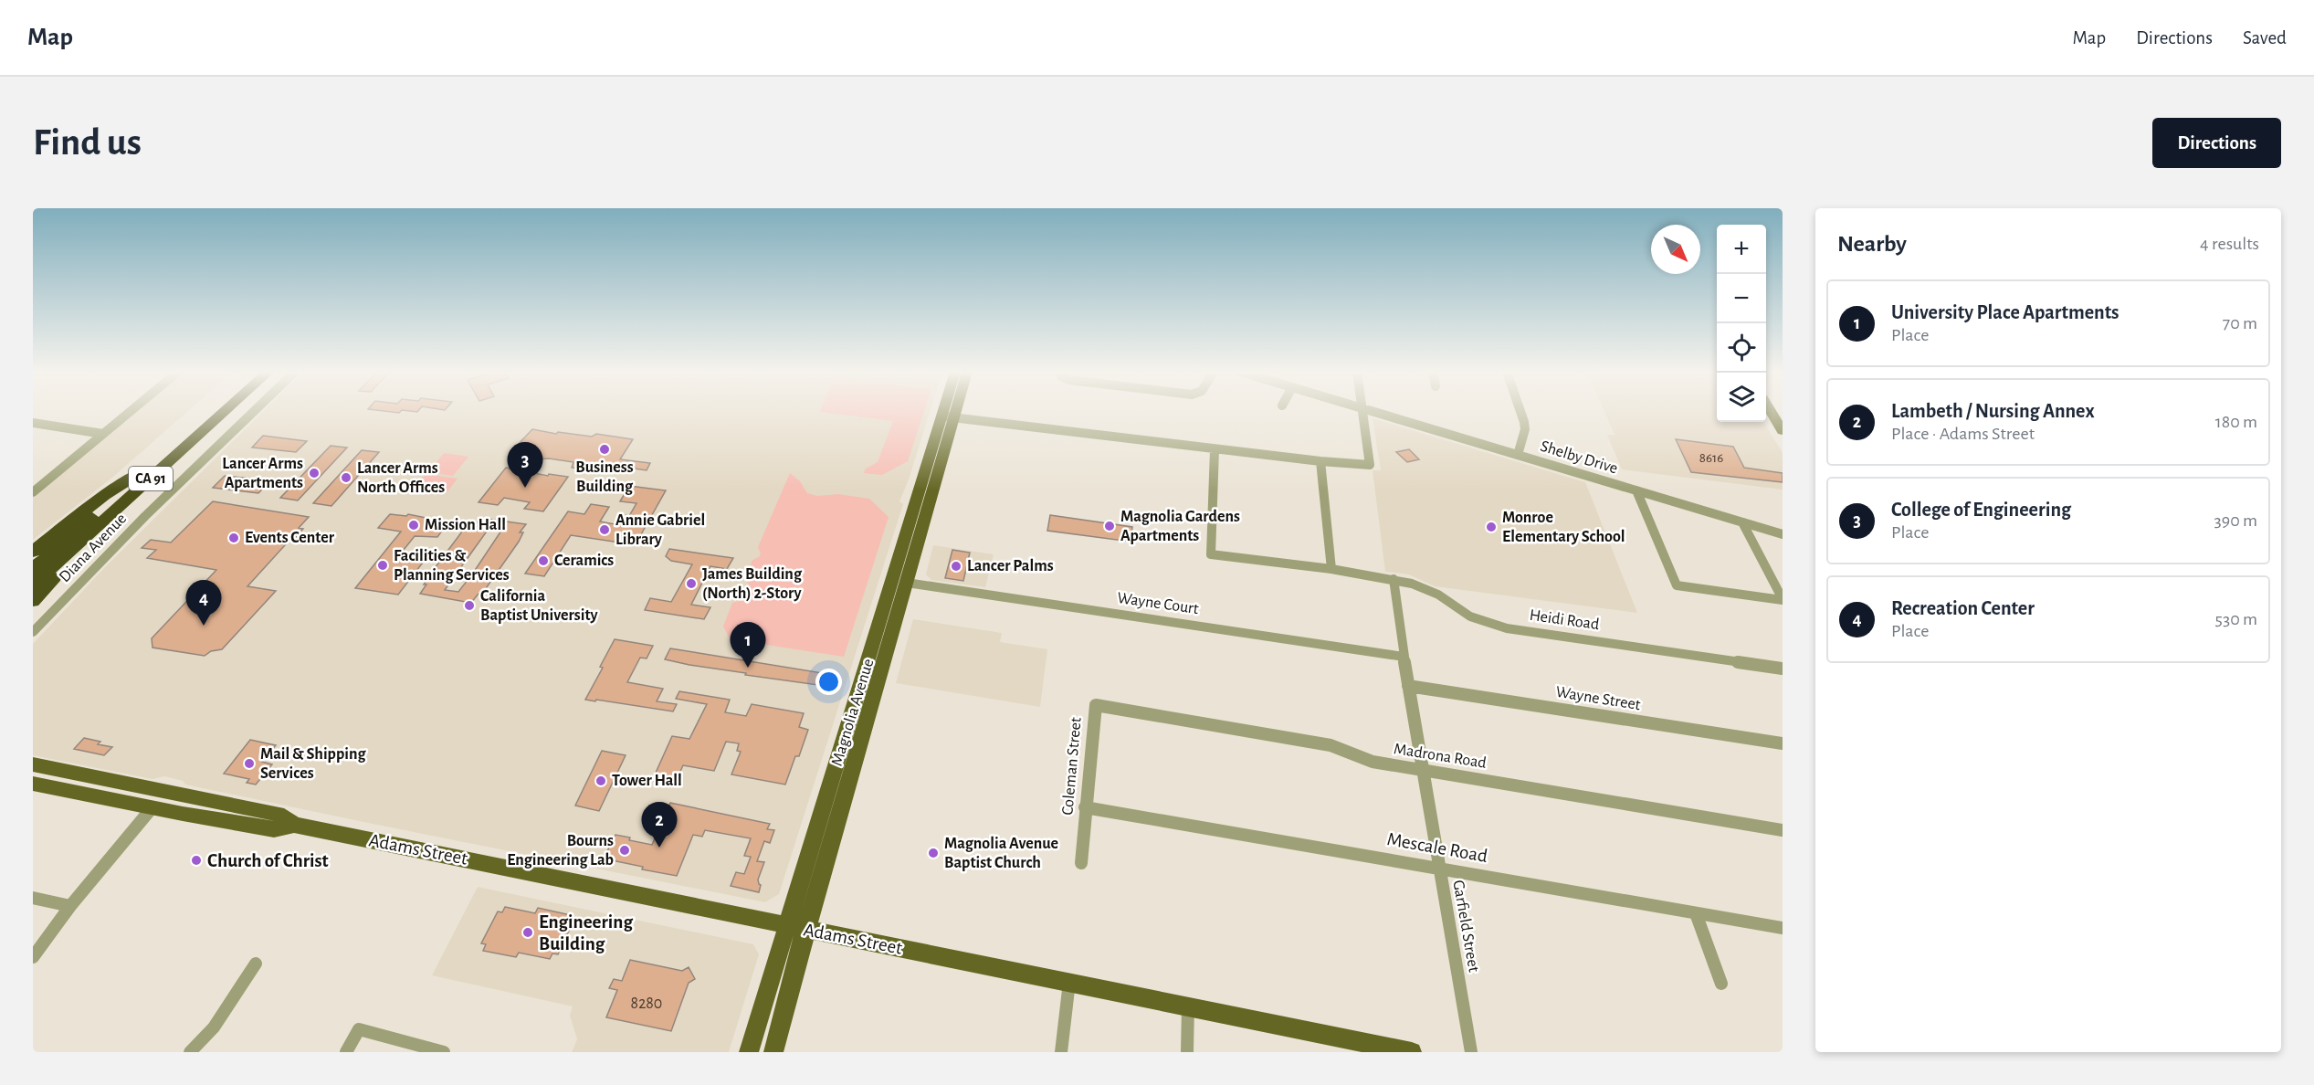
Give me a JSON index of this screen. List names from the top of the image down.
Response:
{
  "streets": {
    "highway": ["CA 91"],
    "main road": ["Magnolia Avenue", "Adams Street"],
    "street": [
      "Shelby Drive",
      "Diana Avenue",
      "Wayne Court",
      "Heidi Road",
      "Wayne Street",
      "Madrona Road",
      "Coleman Street",
      "Mescale Road",
      "Garfield Street"
    ]
  },
  "crossings": [
    ["Wayne Court", "Magnolia Avenue"],
    ["Wayne Court", "Garfield Street"],
    ["Heidi Road", "Garfield Street"],
    ["Wayne Street", "Garfield Street"],
    ["Magnolia Avenue", "Adams Street"],
    ["Madrona Road", "Coleman Street"],
    ["Madrona Road", "Garfield Street"],
    ["Coleman Street", "Mescale Road"],
    ["Mescale Road", "Garfield Street"]
  ],
  "places": [
    "Business Building",
    "Lancer Arms Apartments",
    "Lancer Arms North Offices",
    "Mission Hall",
    "Magnolia Gardens Apartments",
    "Monroe Elementary School",
    "Annie Gabriel Library",
    "Events Center",
    "Ceramics",
    "Facilities & Planning Services",
    "Lancer Palms",
    "James Building (North) 2-Story",
    "California Baptist University",
    "Mail & Shipping Services",
    "Tower Hall",
    "Bourns Engineering Lab",
    "Magnolia Avenue Baptist Church",
    "Church of Christ",
    "Engineering Building"
  ],
  "house_numbers": ["8616", "8280"],
  "north": "bottom right",
  "page": {
    "header": "Map",
    "nav": ["Map", "Directions", "Saved"],
    "buttons": "Directions",
    "title": "Find us",
    "heading": ["Nearby", "4 results"],
    "map_buttons": ["+", "−"],
    "list": [
      {
        "mark": "1",
        "name": "University Place Apartments",
        "note": "Place",
        "value": "70 m"
      },
      {
        "mark": "2",
        "name": "Lambeth / Nursing Annex",
        "note": "Place · Adams Street",
        "value": "180 m"
      },
      {
        "mark": "3",
        "name": "College of Engineering",
        "note": "Place",
        "value": "390 m"
      },
      {
        "mark": "4",
        "name": "Recreation Center",
        "note": "Place",
        "value": "530 m"
      }
    ],
    "pins": [
      "3",
      "4",
      "1",
      "2"
    ]
  }
}
